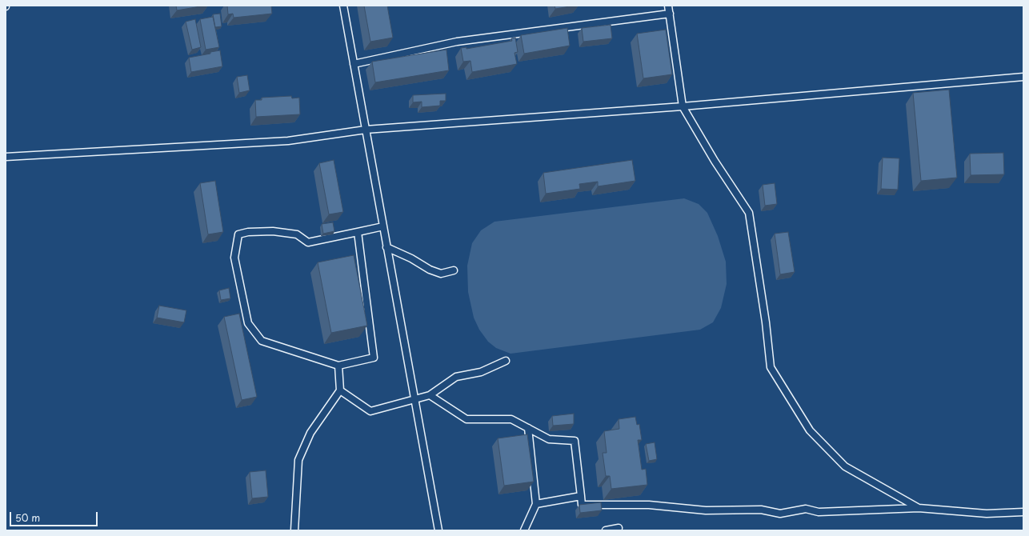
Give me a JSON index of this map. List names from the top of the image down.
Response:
{
  "scale_bar": "50 m"
}
